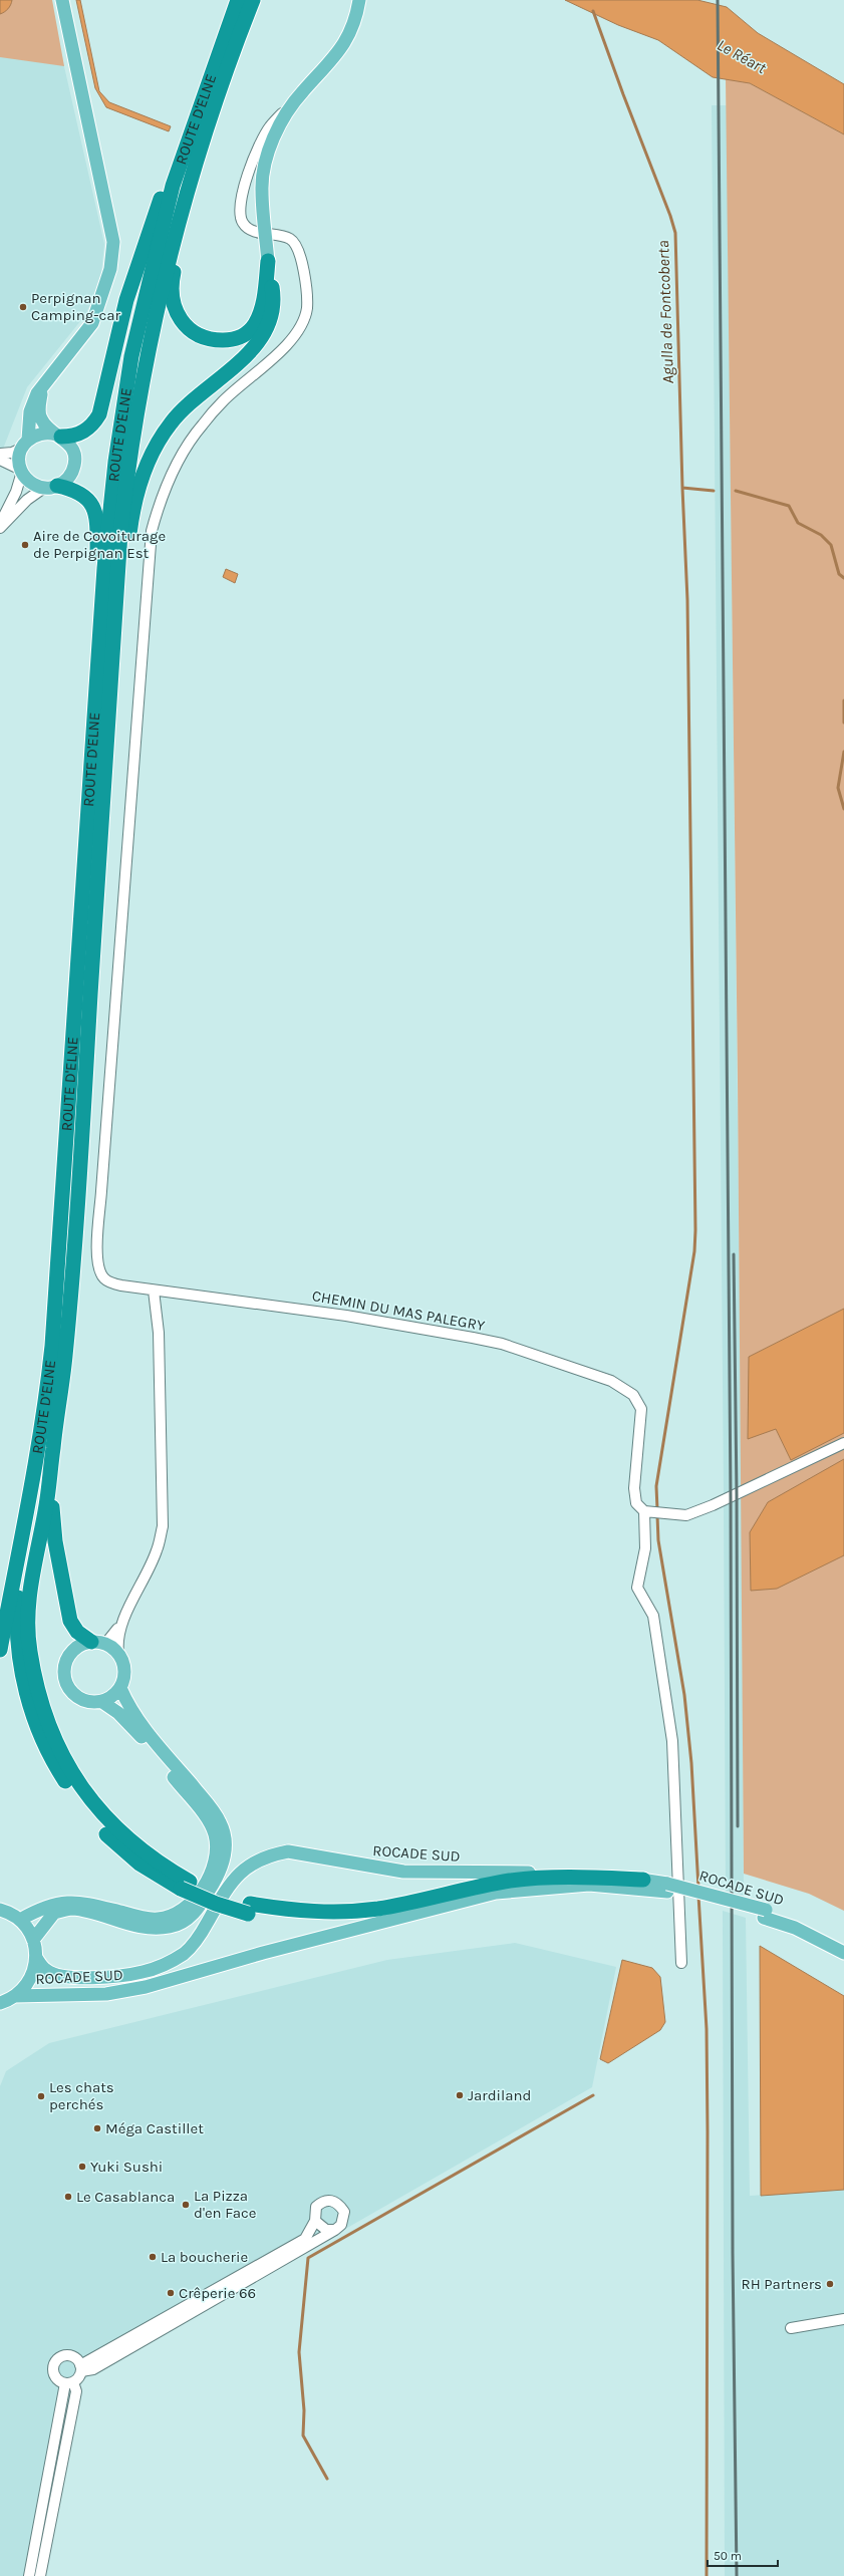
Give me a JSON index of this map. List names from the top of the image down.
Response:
{
  "streets": {
    "highway": ["ROUTE D'ELNE"],
    "main road": ["ROCADE SUD"],
    "street": ["CHEMIN DU MAS PALEGRY"]
  },
  "water": ["Le Réart", "Agulla de Fontcoberta"],
  "places": [
    "Perpignan Camping-car",
    "Aire de Covoiturage de Perpignan Est",
    "Jardiland",
    "Les chats perchés",
    "Méga Castillet",
    "Yuki Sushi",
    "Le Casablanca",
    "La Pizza d'en Face",
    "La boucherie",
    "RH Partners",
    "Crêperie 66"
  ],
  "scale_bar": "50 m"
}
